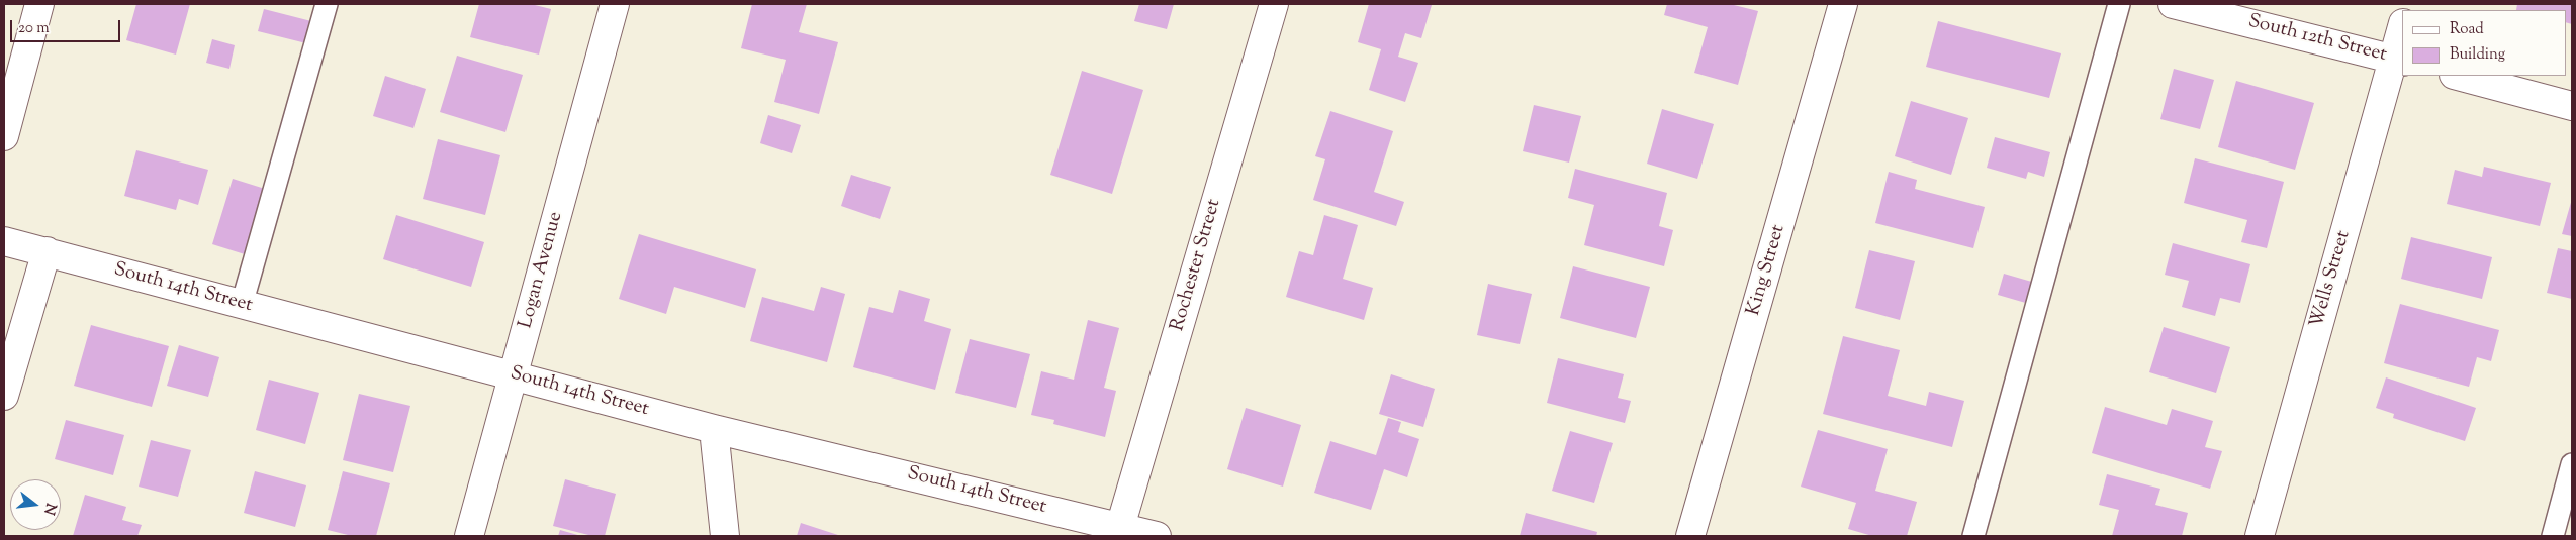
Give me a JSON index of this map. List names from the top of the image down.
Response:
{
  "streets": {
    "street": [
      "South 12th Street",
      "Rochester Street",
      "Logan Avenue",
      "King Street",
      "Wells Street",
      "South 14th Street"
    ]
  },
  "crossings": [
    ["South 12th Street", "Wells Street"],
    ["Rochester Street", "South 14th Street"],
    ["Logan Avenue", "South 14th Street"]
  ],
  "legend": ["Road", "Building"],
  "scale_bar": "20 m",
  "north": "right"
}
